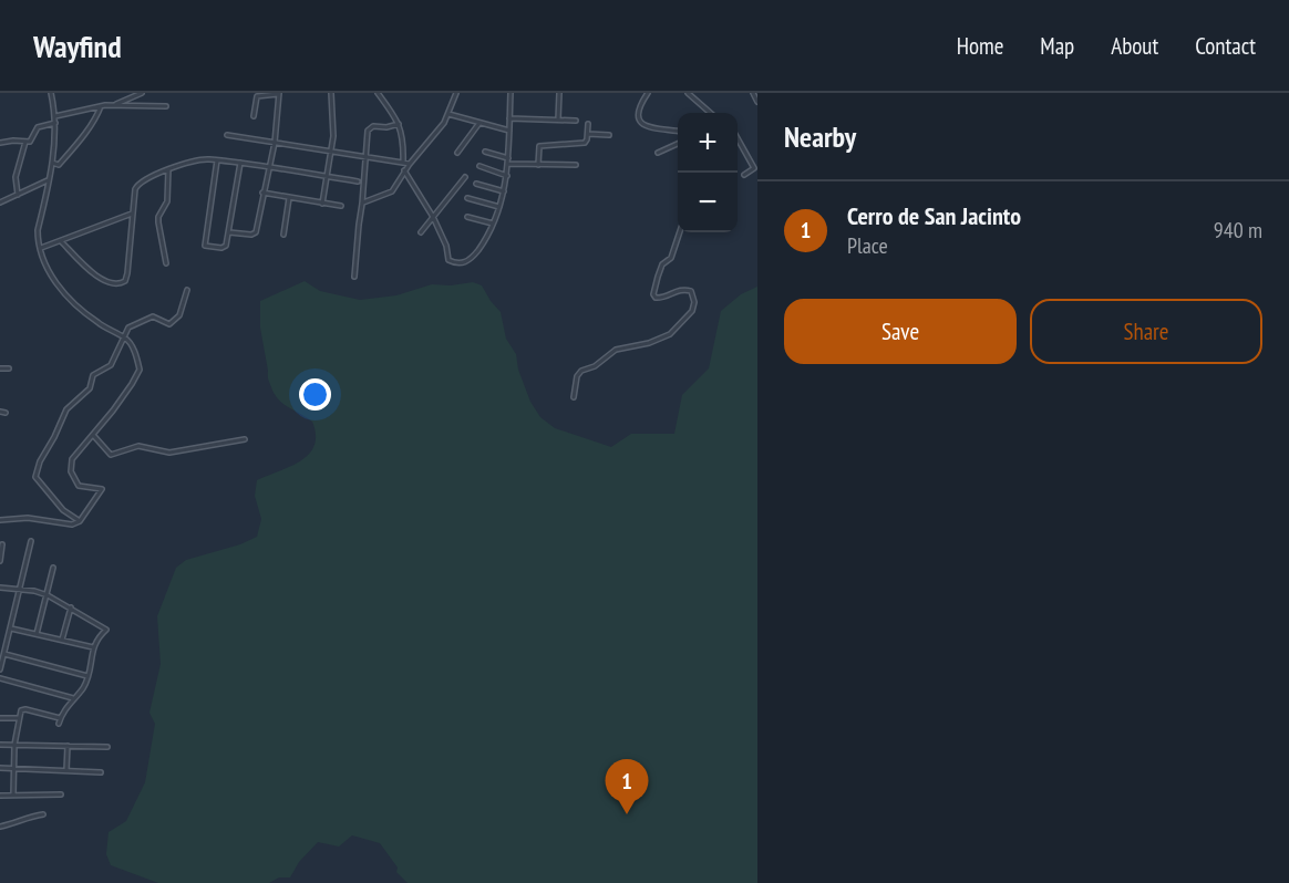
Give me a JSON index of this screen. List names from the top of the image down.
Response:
{
  "page": {
    "header": "Wayfind",
    "nav": [
      "Home",
      "Map",
      "About",
      "Contact"
    ],
    "heading": "Nearby",
    "map_buttons": ["+", "−"],
    "list": [
      {
        "mark": "1",
        "name": "Cerro de San Jacinto",
        "note": "Place",
        "value": "940 m"
      }
    ],
    "buttons": ["Save", "Share"],
    "pins": "1"
  }
}
